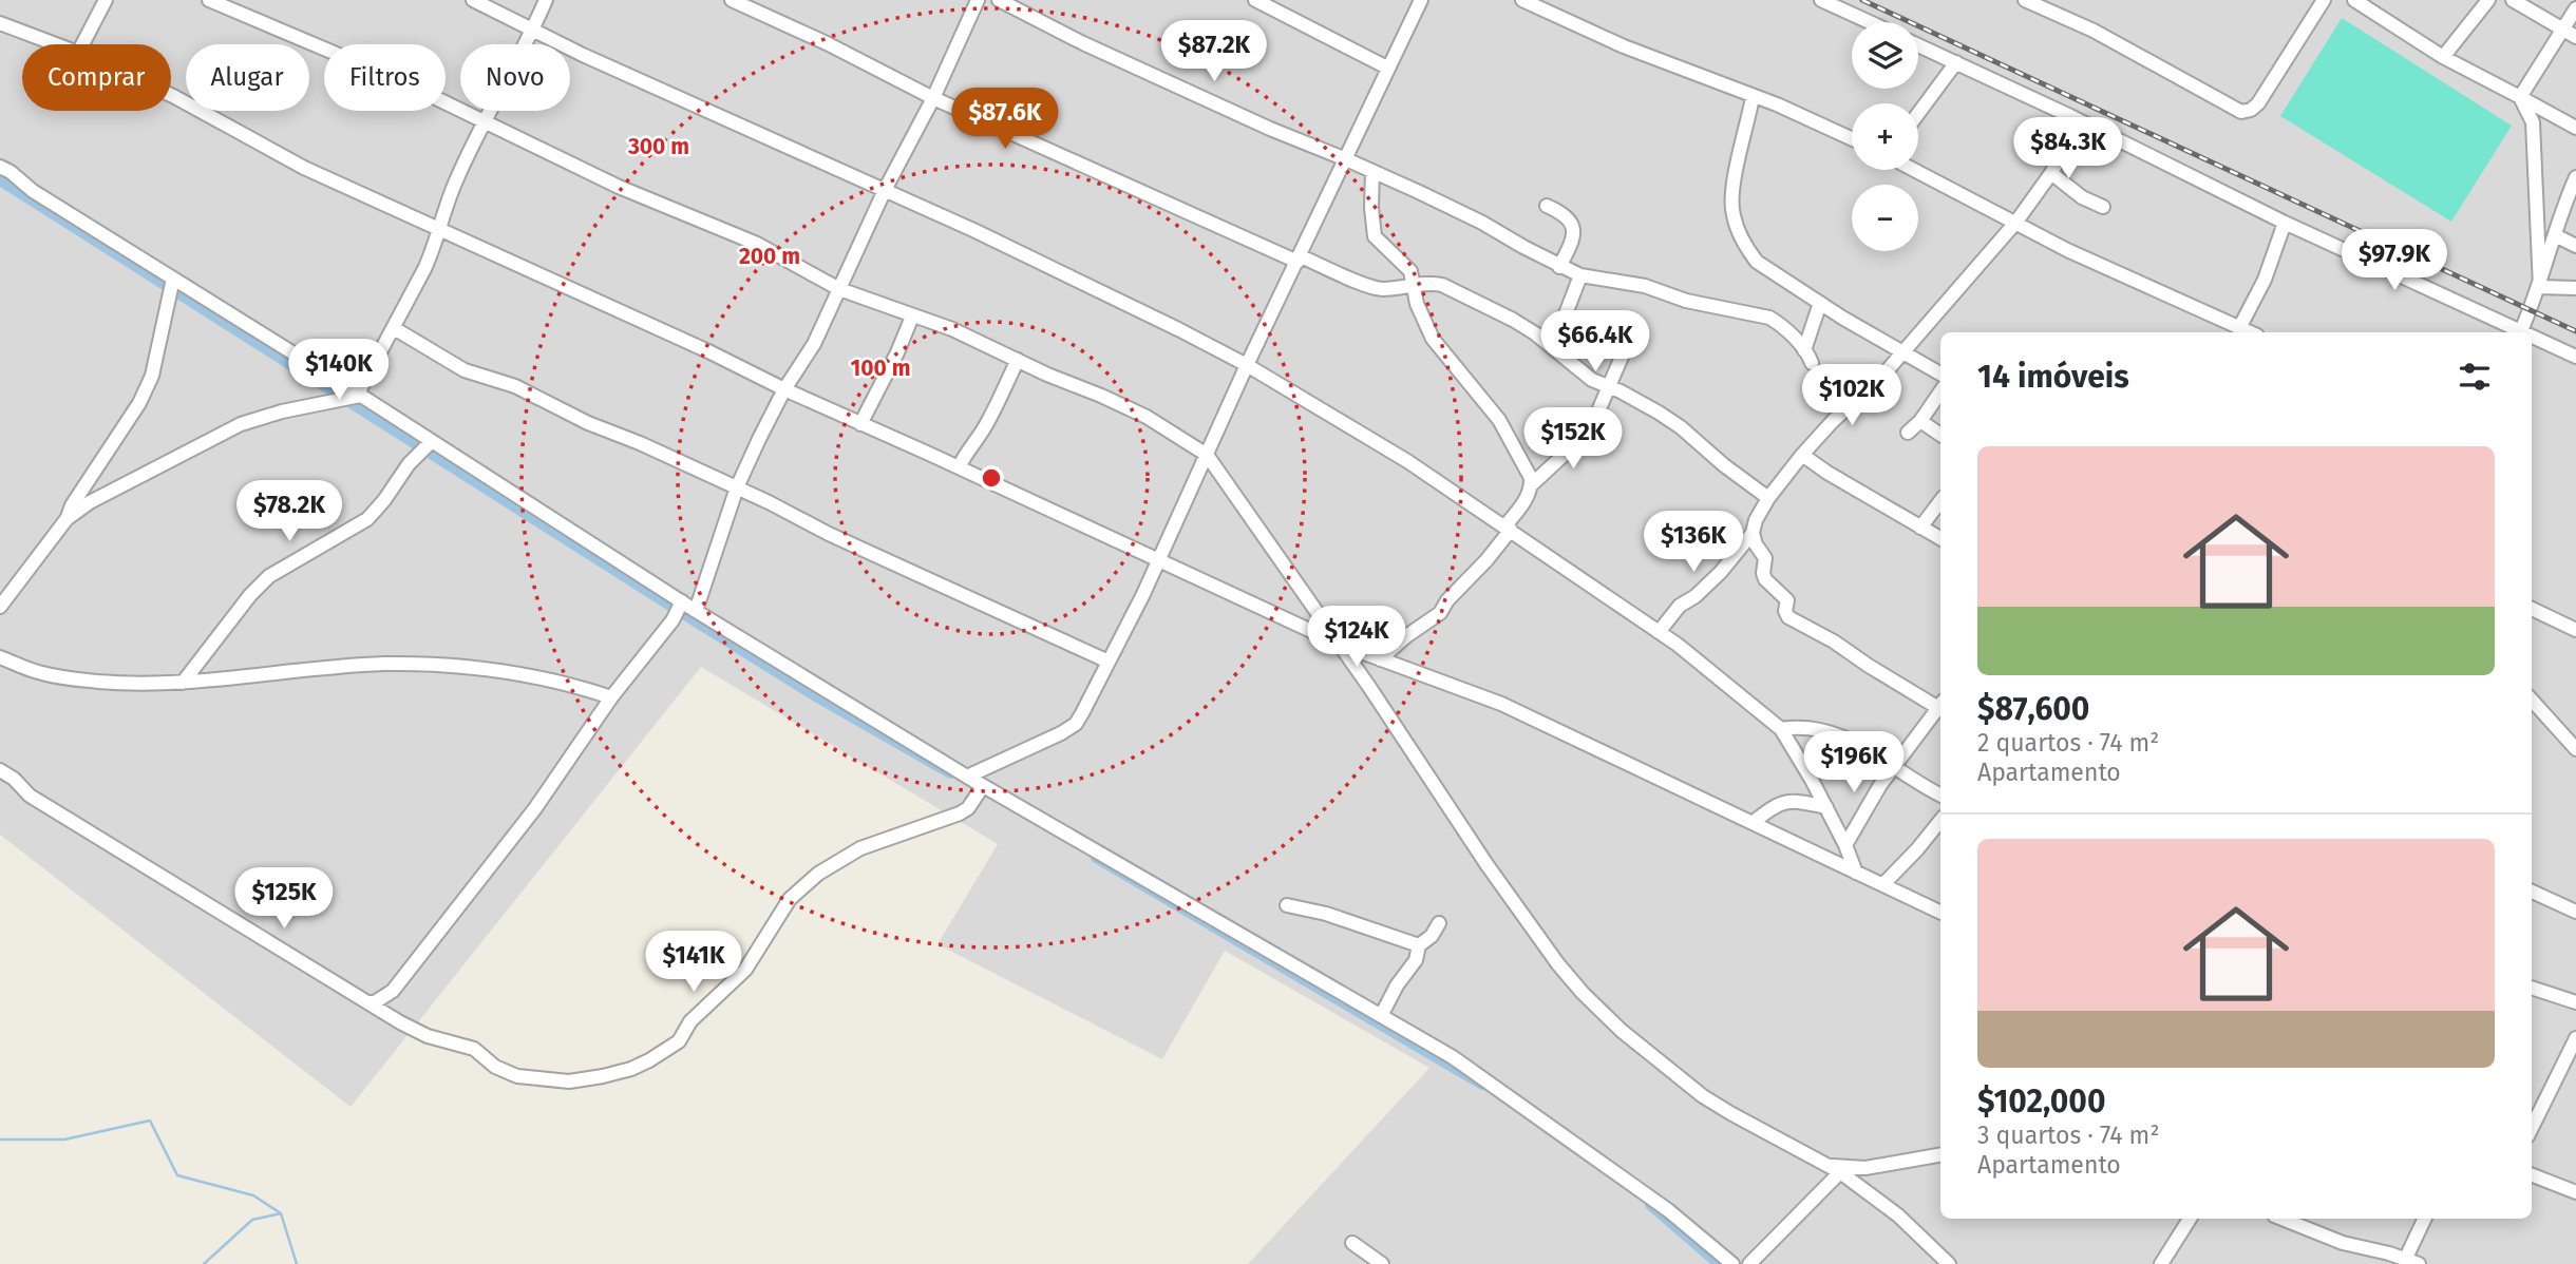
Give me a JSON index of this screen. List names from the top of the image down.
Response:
{
  "page": {
    "price": [
      "$87.2K",
      "$87.6K",
      "$84.3K",
      "$97.9K",
      "$66.4K",
      "$140K",
      "$102K",
      "$152K",
      "$78.2K",
      "$136K",
      "$124K",
      "$196K",
      "$125K",
      "$141K"
    ],
    "map_buttons": ["+", "−"],
    "chip": [
      "Comprar",
      "Alugar",
      "Filtros",
      "Novo"
    ],
    "heading": "14 imóveis",
    "list": [
      {
        "name": "$87,600",
        "note": "2 quartos · 74 m² · Apartamento"
      },
      {
        "name": "$102,000",
        "note": "3 quartos · 74 m² · Apartamento"
      }
    ]
  },
  "rings": ["300 m", "200 m", "100 m"]
}
